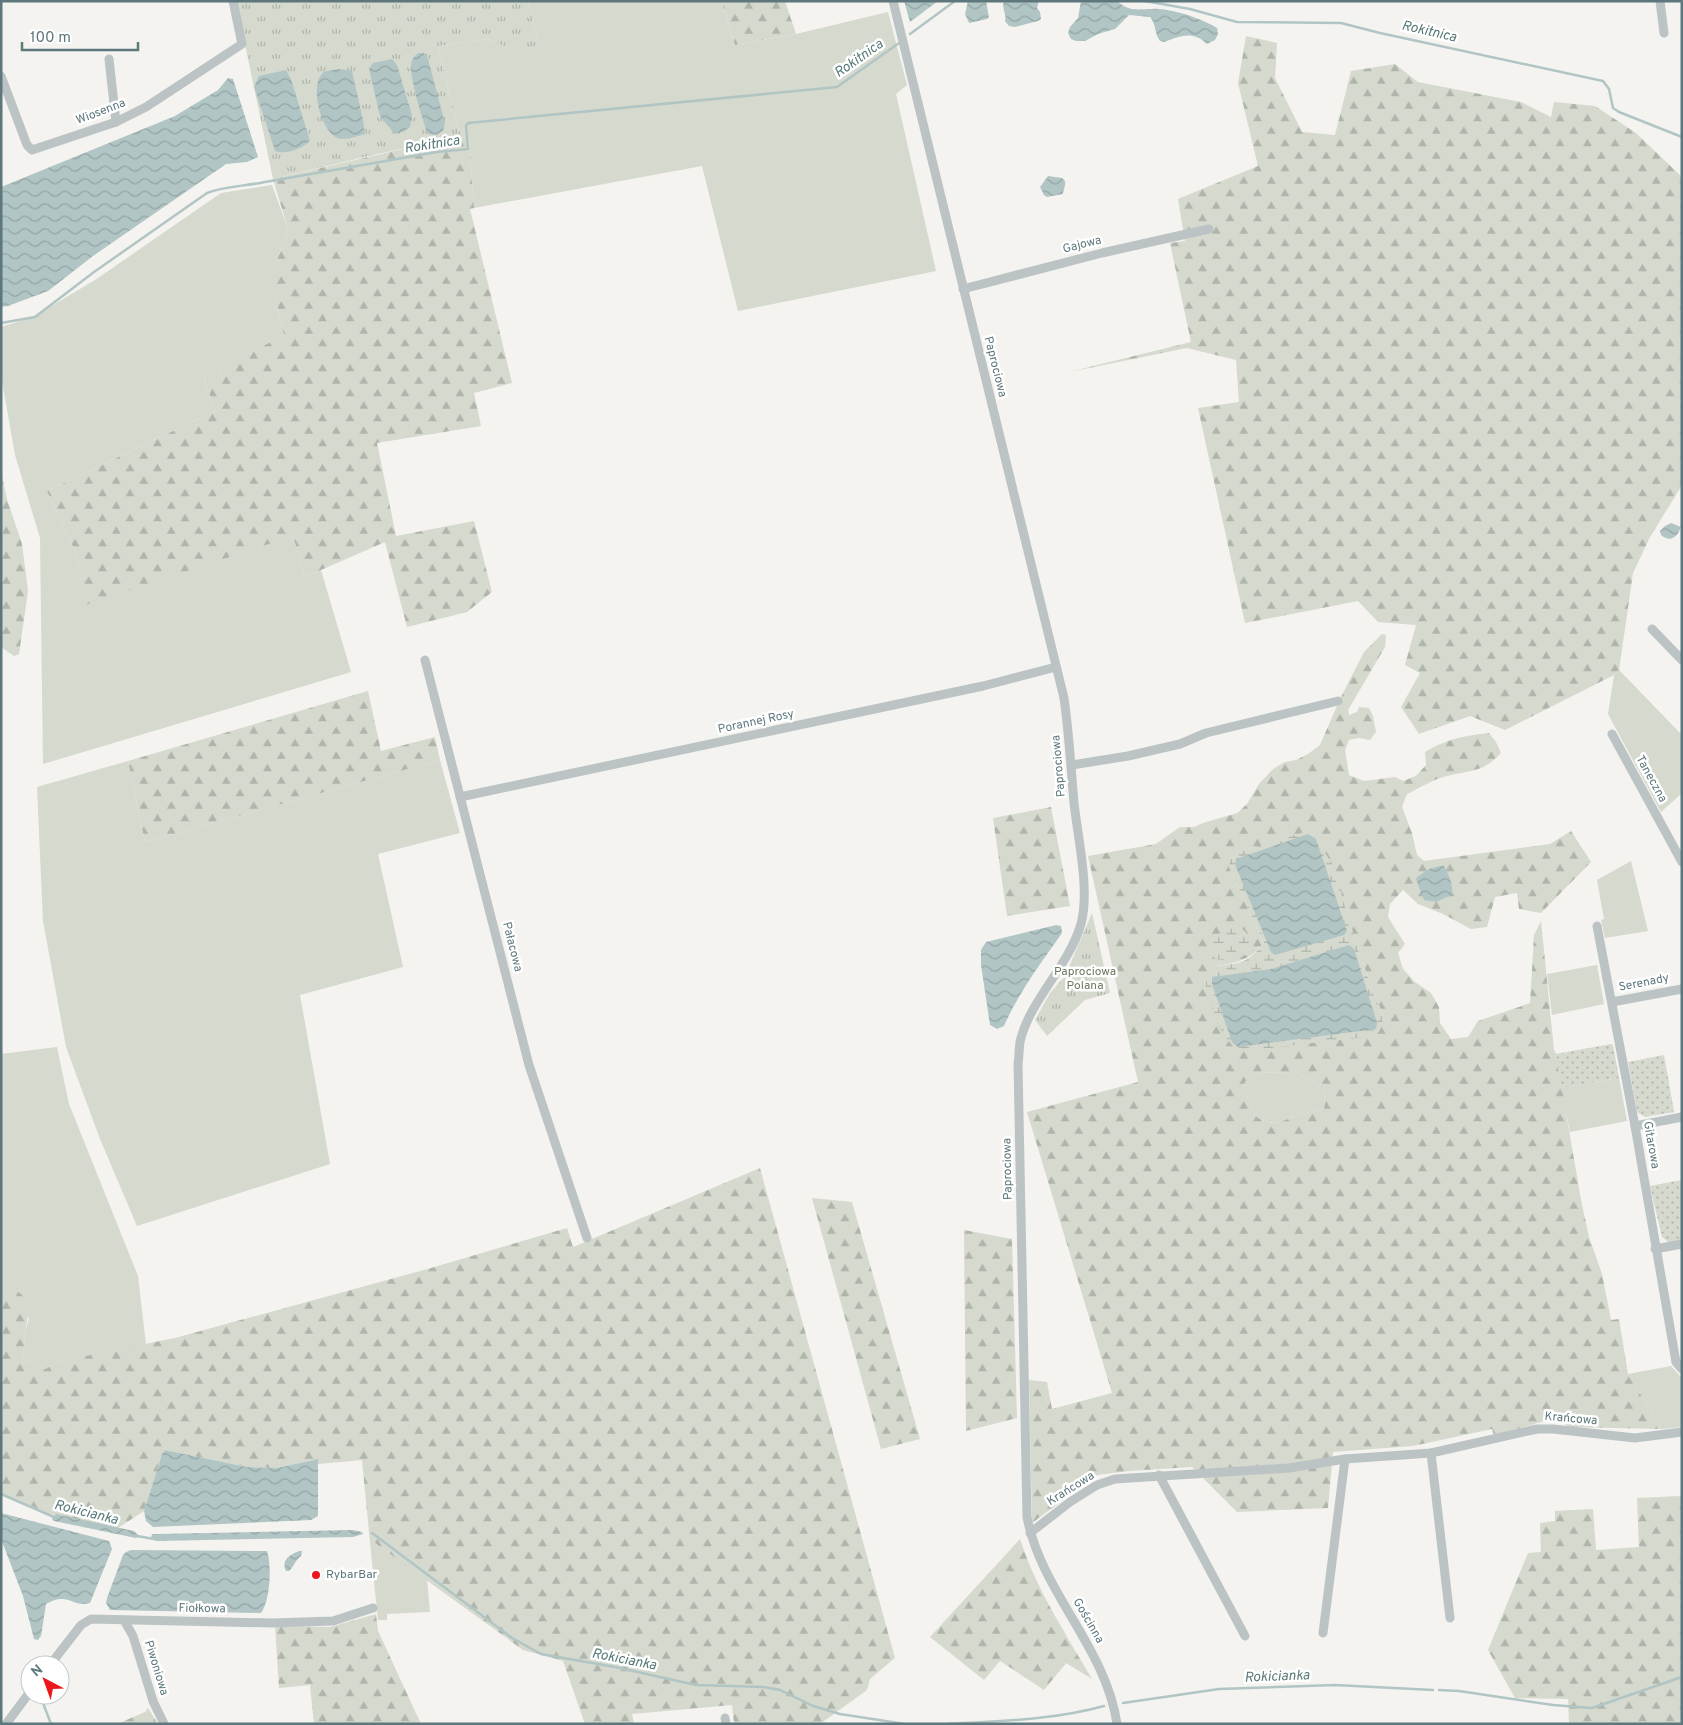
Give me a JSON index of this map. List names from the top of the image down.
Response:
{
  "streets": {
    "street": [
      "Wiosenna",
      "Gajowa",
      "Paprociowa",
      "Porannej Rosy",
      "Taneczna",
      "Pałacowa",
      "Serenady",
      "Gitarowa",
      "Krańcowa",
      "Fiołkowa",
      "Gościnna",
      "Piwoniowa"
    ]
  },
  "crossings": [
    ["Gajowa", "Paprociowa"],
    ["Paprociowa", "Porannej Rosy"],
    ["Paprociowa", "Krańcowa"],
    ["Paprociowa", "Gościnna"],
    ["Porannej Rosy", "Pałacowa"],
    ["Serenady", "Gitarowa"],
    ["Krańcowa", "Gościnna"],
    ["Fiołkowa", "Piwoniowa"]
  ],
  "water": ["Rokitnica", "Rokicianka"],
  "parks": ["Paprociowa Polana"],
  "places": ["RybarBar"],
  "scale_bar": "100 m",
  "north": "top left"
}
